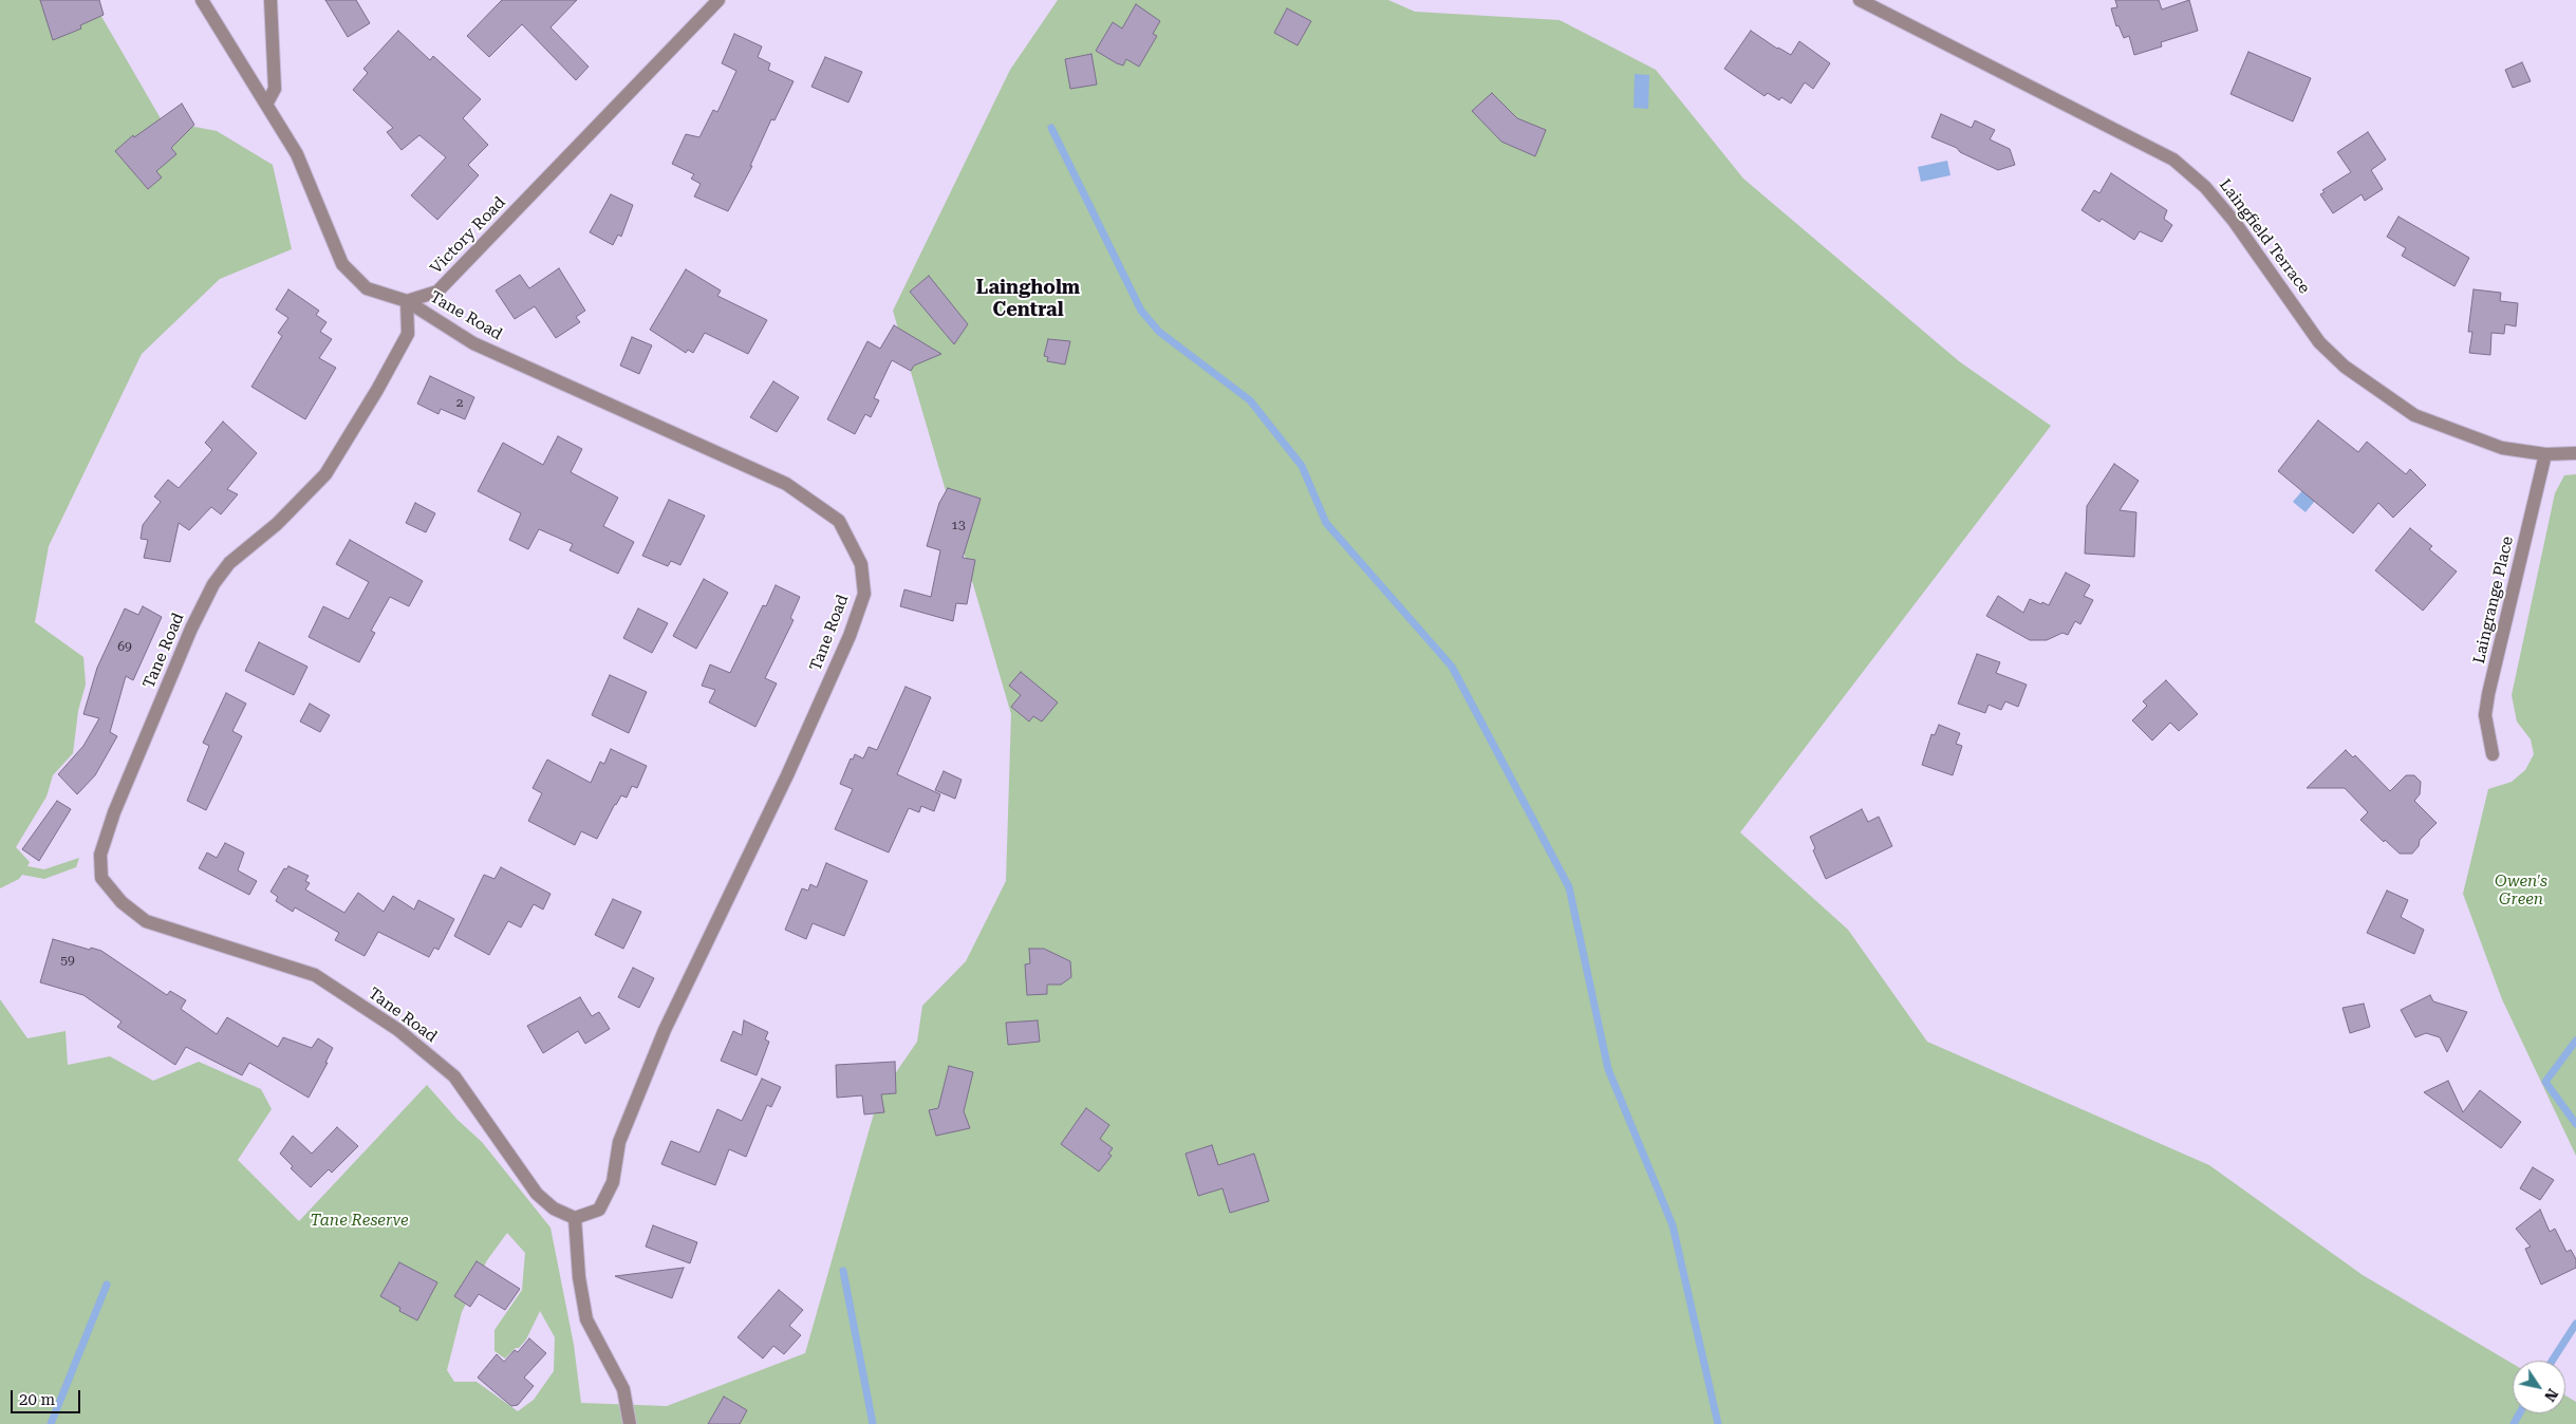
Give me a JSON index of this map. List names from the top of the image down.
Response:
{
  "streets": {
    "street": [
      "Victory Road",
      "Laingfield Terrace",
      "Tane Road",
      "Laingrange Place"
    ]
  },
  "crossings": [
    ["Victory Road", "Tane Road"],
    ["Laingfield Terrace", "Laingrange Place"]
  ],
  "districts": ["Laingholm Central"],
  "parks": ["Owen's Green", "Tane Reserve"],
  "house_numbers": [
    "2",
    "13",
    "69",
    "59"
  ],
  "scale_bar": "20 m",
  "north": "bottom right"
}
